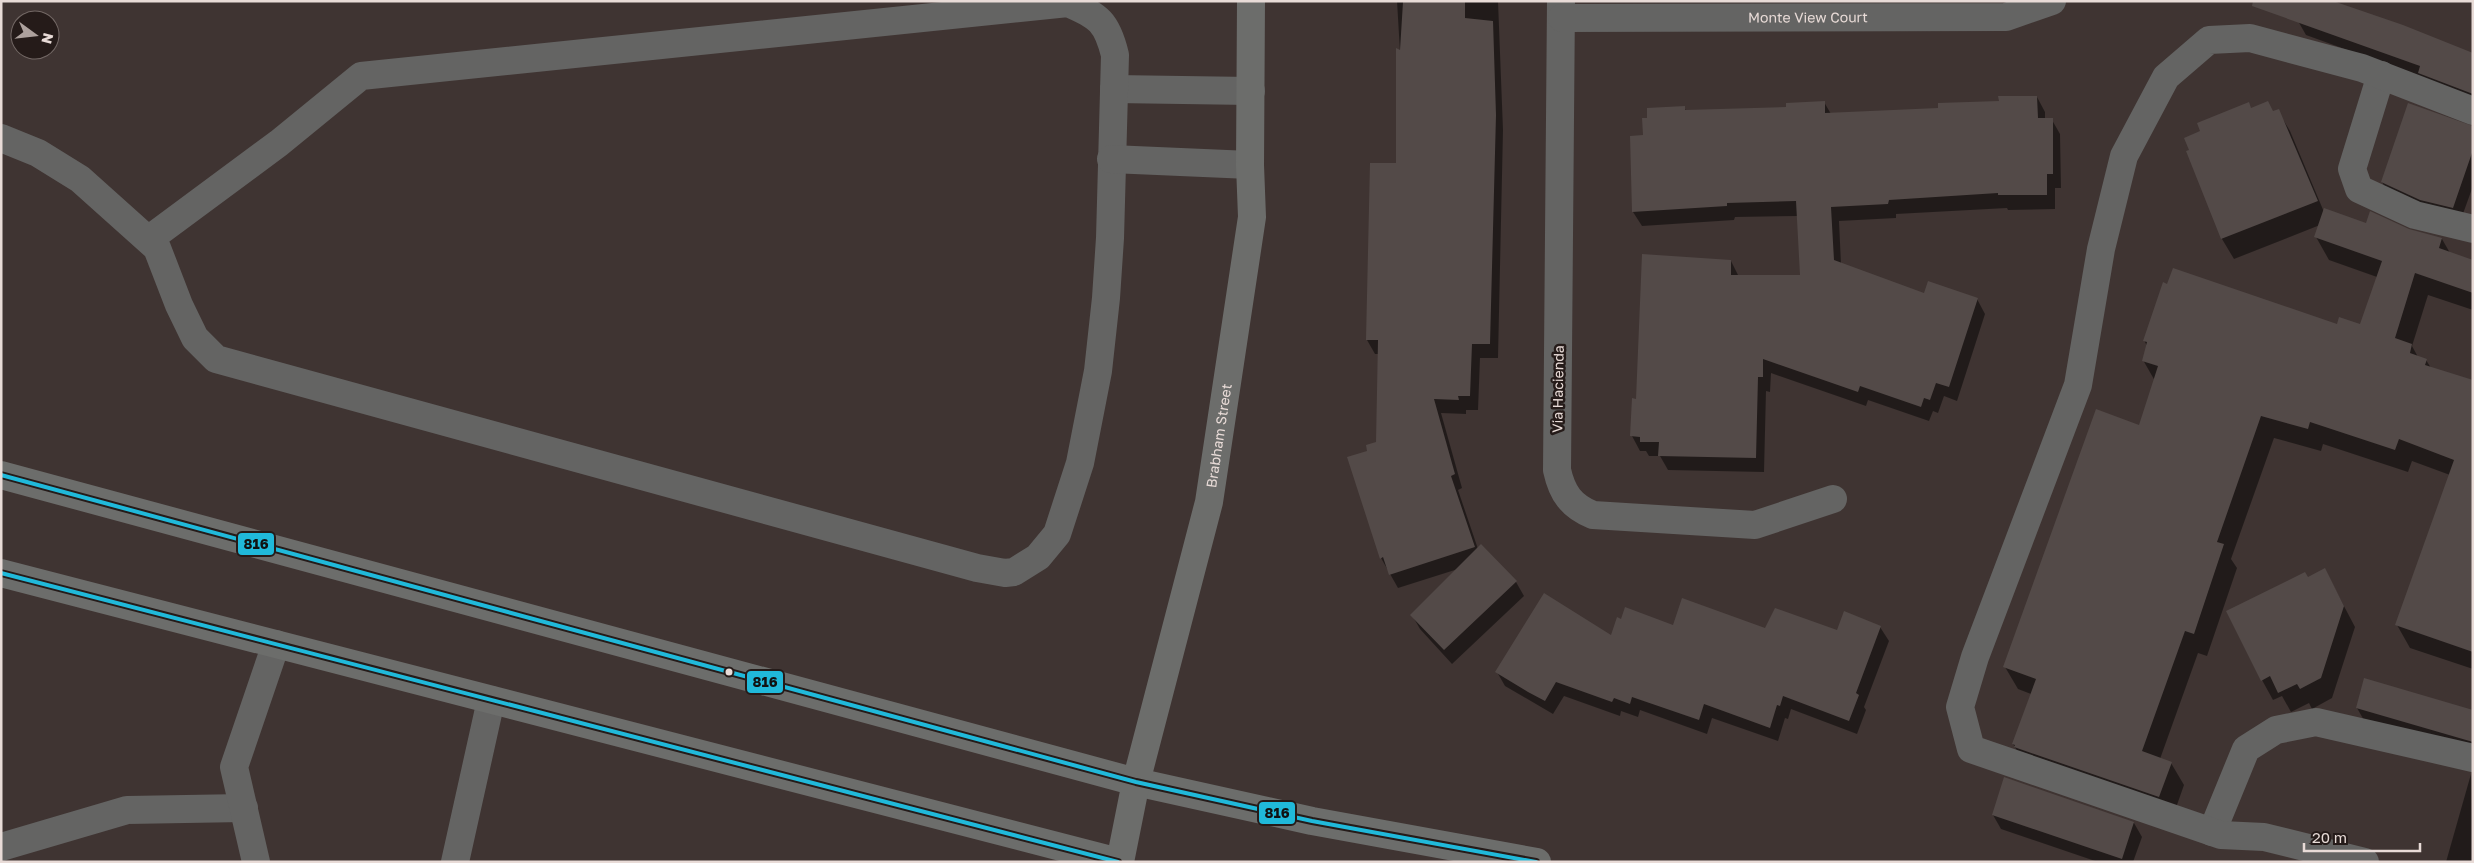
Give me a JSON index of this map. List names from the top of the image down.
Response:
{
  "streets": {
    "main road": ["Brabham Street"],
    "street": ["Monte View Court", "Via Hacienda"]
  },
  "crossings": [
    ["Monte View Court", "Via Hacienda"]
  ],
  "lines": ["transit line 816"],
  "scale_bar": "20 m",
  "north": "right"
}
